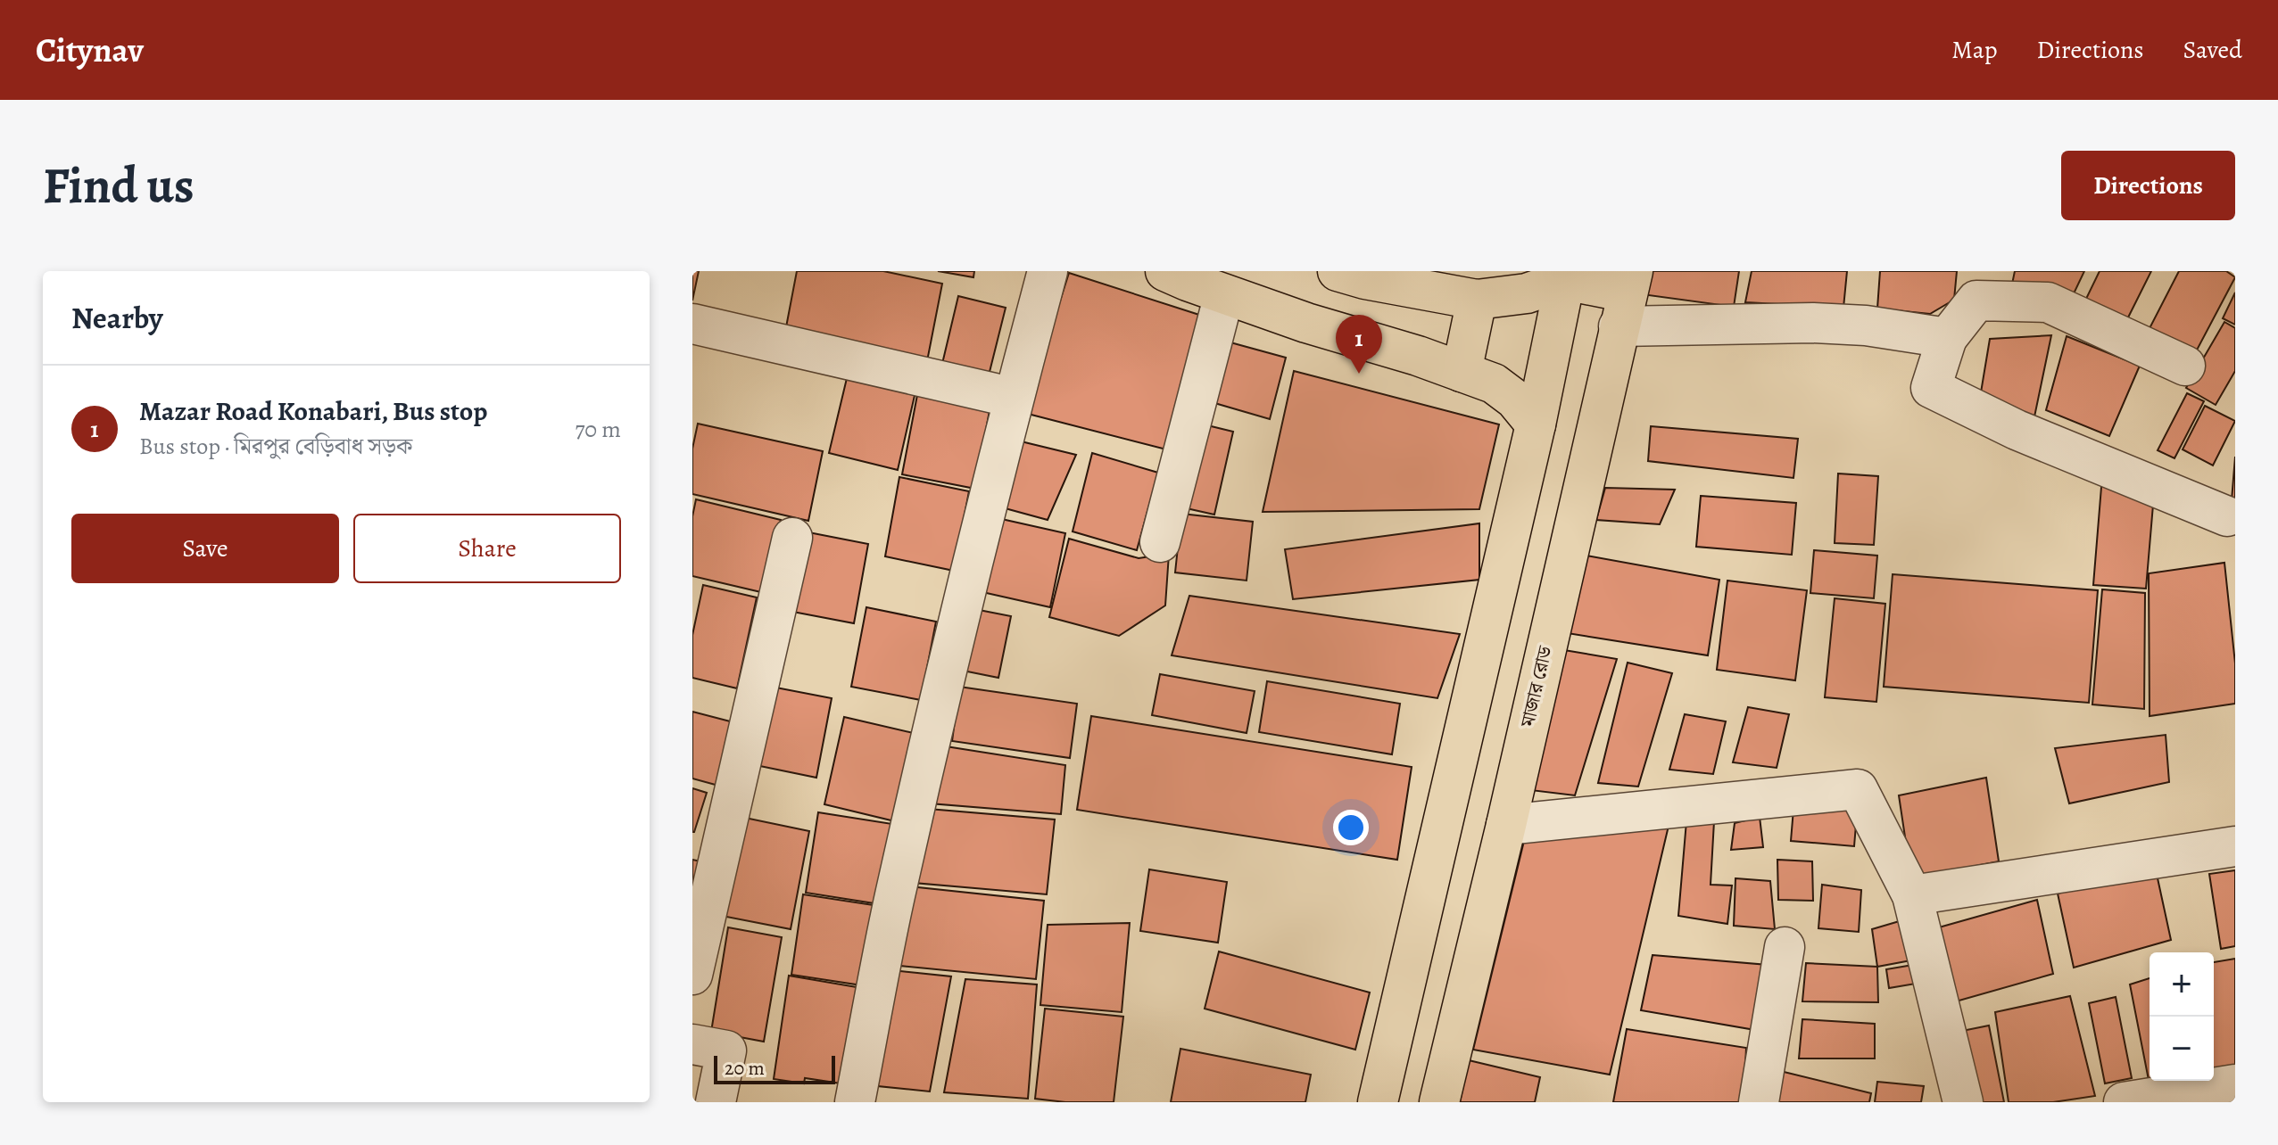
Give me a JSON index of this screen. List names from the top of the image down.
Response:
{
  "streets": {
    "main road": ["মাজার রোড"]
  },
  "scale_bar": "20 m",
  "page": {
    "header": "Citynav",
    "nav": ["Map", "Directions", "Saved"],
    "buttons": [
      "Directions",
      ["Save", "Share"]
    ],
    "title": "Find us",
    "heading": "Nearby",
    "pins": "1",
    "list": [
      {
        "mark": "1",
        "name": "Mazar Road Konabari, Bus stop",
        "note": "Bus stop · মিরপুর বেড়িবাধ সড়ক",
        "value": "70 m"
      }
    ],
    "map_buttons": ["+", "−"],
    "scale": "20 m"
  }
}
